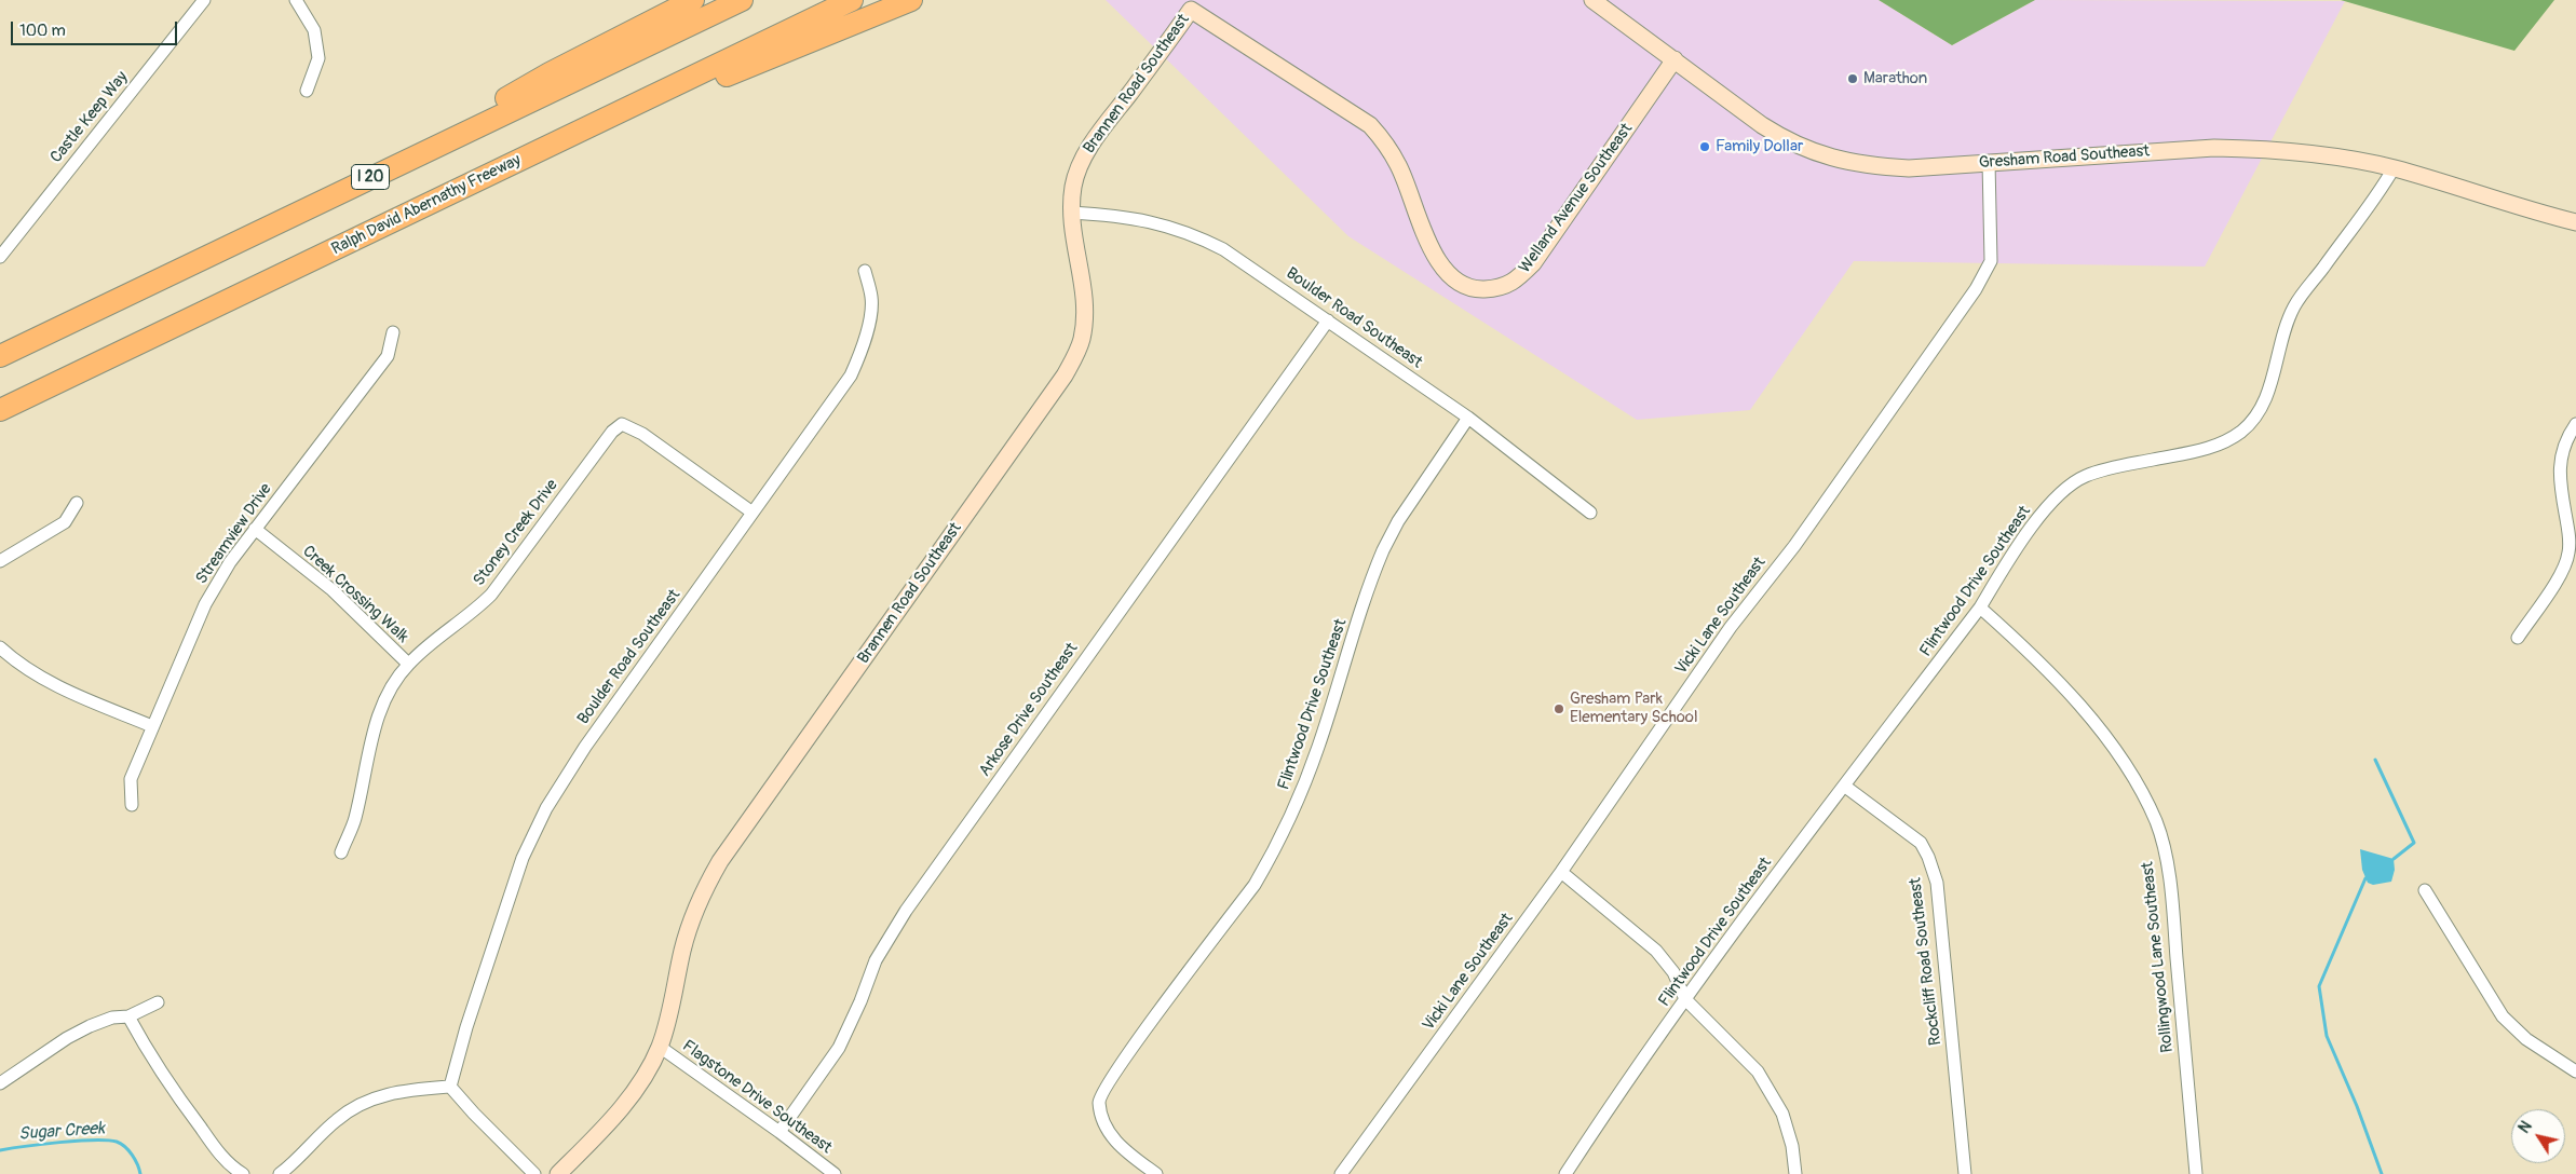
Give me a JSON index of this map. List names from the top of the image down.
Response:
{
  "streets": {
    "highway": ["I 20", "Ralph David Abernathy Freeway"],
    "street": [
      "Brannen Road Southeast",
      "Castle Keep Way",
      "Gresham Road Southeast",
      "Welland Avenue Southeast",
      "Boulder Road Southeast",
      "Stoney Creek Drive",
      "Streamview Drive",
      "Flintwood Drive Southeast",
      "Creek Crossing Walk",
      "Vicki Lane Southeast",
      "Arkose Drive Southeast",
      "Rollingwood Lane Southeast",
      "Rockcliff Road Southeast",
      "Flagstone Drive Southeast"
    ]
  },
  "crossings": [
    ["Brannen Road Southeast", "Welland Avenue Southeast"],
    ["Brannen Road Southeast", "Boulder Road Southeast"],
    ["Brannen Road Southeast", "Flagstone Drive Southeast"],
    ["Gresham Road Southeast", "Welland Avenue Southeast"],
    ["Gresham Road Southeast", "Flintwood Drive Southeast"],
    ["Gresham Road Southeast", "Vicki Lane Southeast"],
    ["Boulder Road Southeast", "Stoney Creek Drive"],
    ["Boulder Road Southeast", "Flintwood Drive Southeast"],
    ["Boulder Road Southeast", "Arkose Drive Southeast"],
    ["Stoney Creek Drive", "Creek Crossing Walk"],
    ["Streamview Drive", "Creek Crossing Walk"],
    ["Flintwood Drive Southeast", "Rollingwood Lane Southeast"],
    ["Flintwood Drive Southeast", "Rockcliff Road Southeast"],
    ["Arkose Drive Southeast", "Flagstone Drive Southeast"]
  ],
  "water": ["Sugar Creek"],
  "places": ["Marathon", "Family Dollar", "Gresham Park Elementary School"],
  "scale_bar": "100 m",
  "north": "top left"
}
